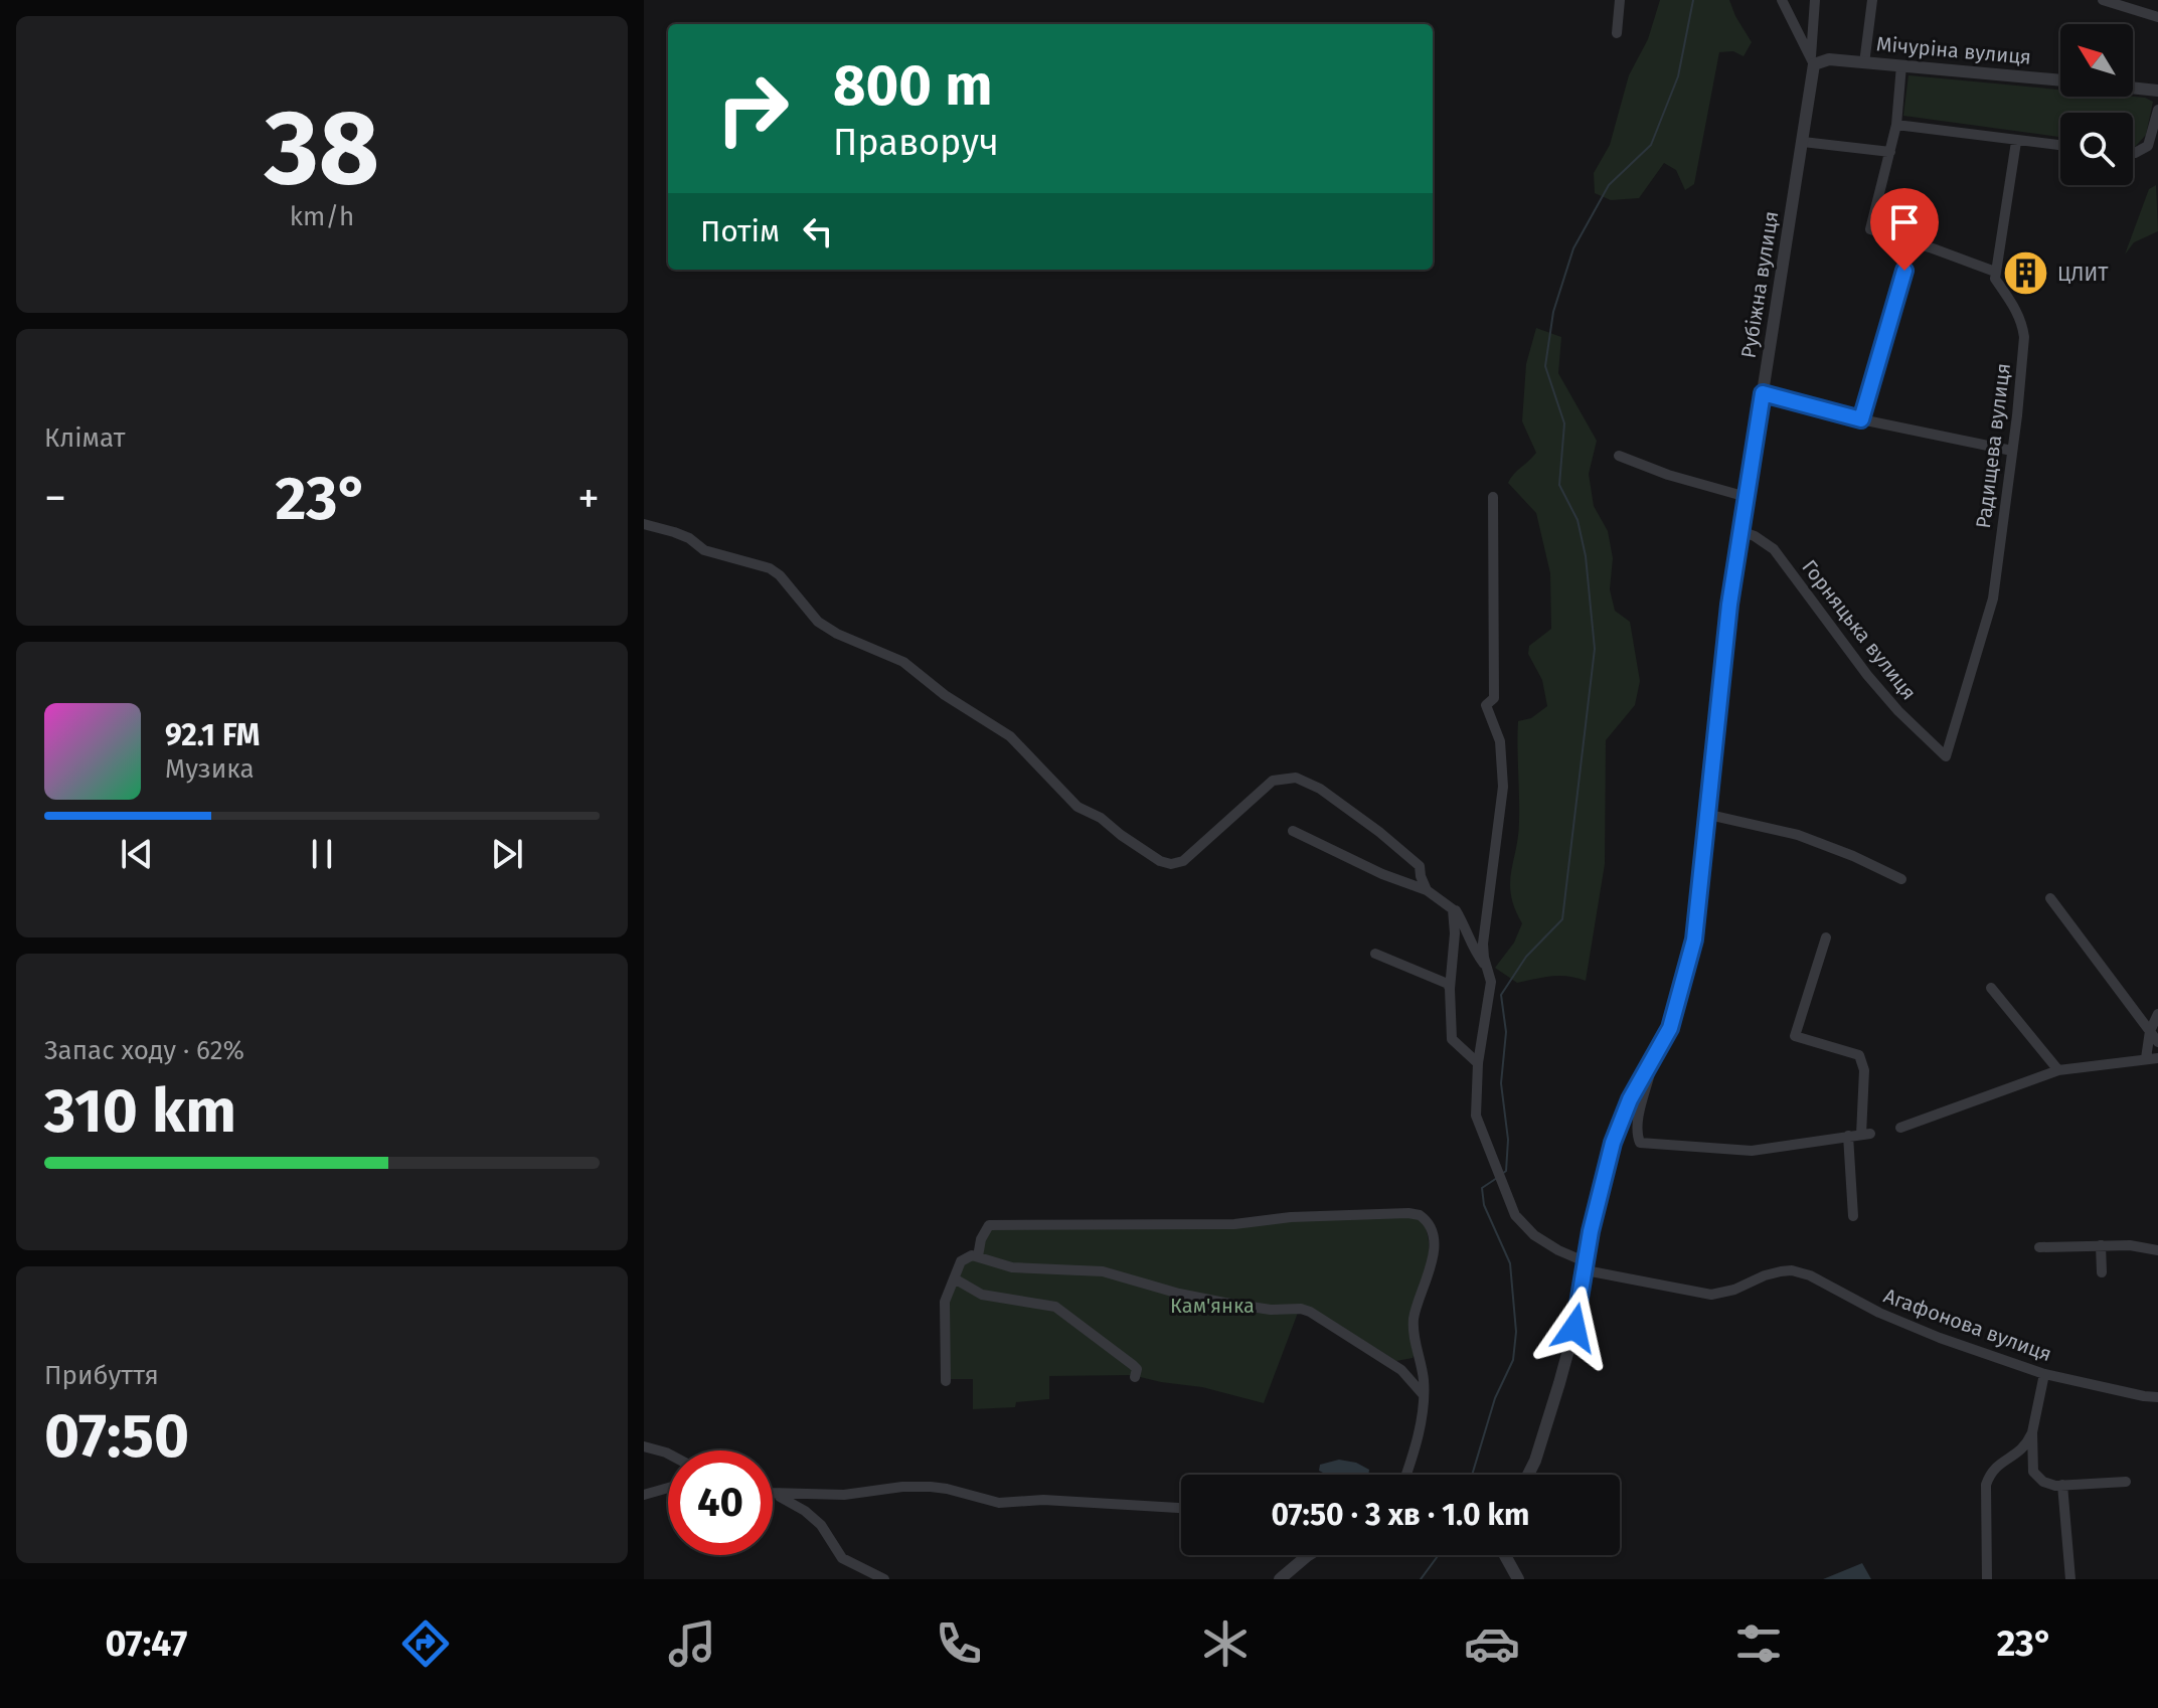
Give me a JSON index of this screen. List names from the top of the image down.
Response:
{
  "streets": {
    "street": [
      "Мічуріна вулиця",
      "Рубіжна вулиця",
      "Радищева вулиця",
      "Горняцька вулиця",
      "Агафонова вулиця"
    ]
  },
  "crossings": [
    ["Мічуріна вулиця", "Рубіжна вулиця"],
    ["Рубіжна вулиця", "Горняцька вулиця"],
    ["Рубіжна вулиця", "Агафонова вулиця"],
    ["Радищева вулиця", "Горняцька вулиця"]
  ],
  "parks": ["Кам'янка"],
  "places": {
    "building": ["ЦЛИТ"]
  },
  "north": "top left",
  "page": {
    "tile": [
      ["38", "km/h"],
      "Клімат",
      ["Запас ходу · 62%", "310 km"],
      ["Прибуття", "07:50"]
    ],
    "turn": ["800 m", "Праворуч"],
    "then": "Потім",
    "heat": ["−", "23°", "+"],
    "song": ["92.1 FM", "Музика"],
    "limit": "40",
    "trip": "07:50 · 3 хв · 1.0 km",
    "tabs": ["07:47", "23°"]
  }
}
